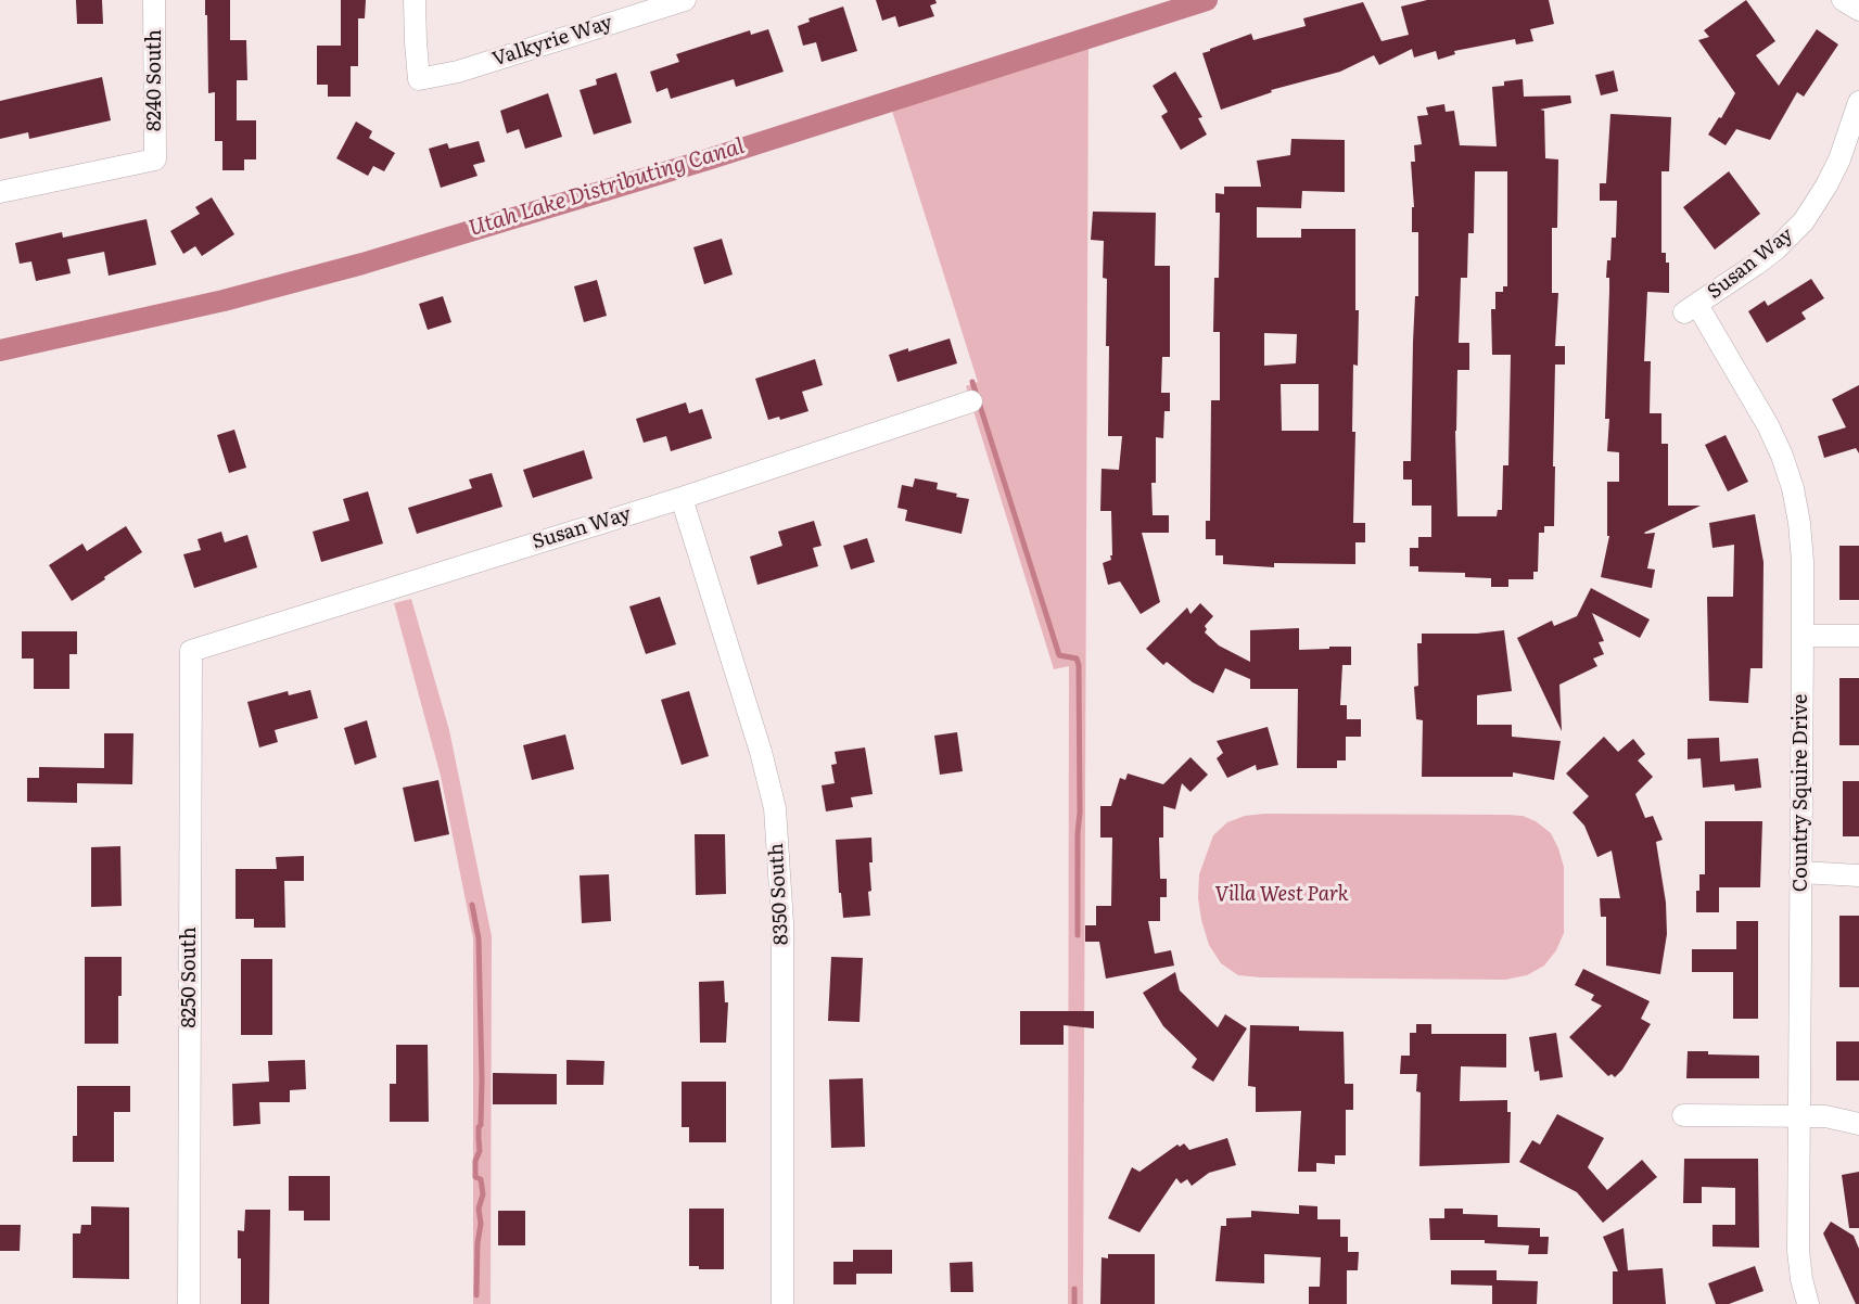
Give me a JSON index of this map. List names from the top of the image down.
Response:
{
  "streets": {
    "street": [
      "Valkyrie Way",
      "8240 South",
      "Susan Way",
      "Country Squire Drive",
      "8350 South",
      "8250 South"
    ]
  },
  "crossings": [
    ["Susan Way", "Country Squire Drive"],
    ["Susan Way", "8350 South"],
    ["Susan Way", "8250 South"]
  ],
  "water": ["Utah Lake Distributing Canal"],
  "parks": ["Villa West Park"]
}
